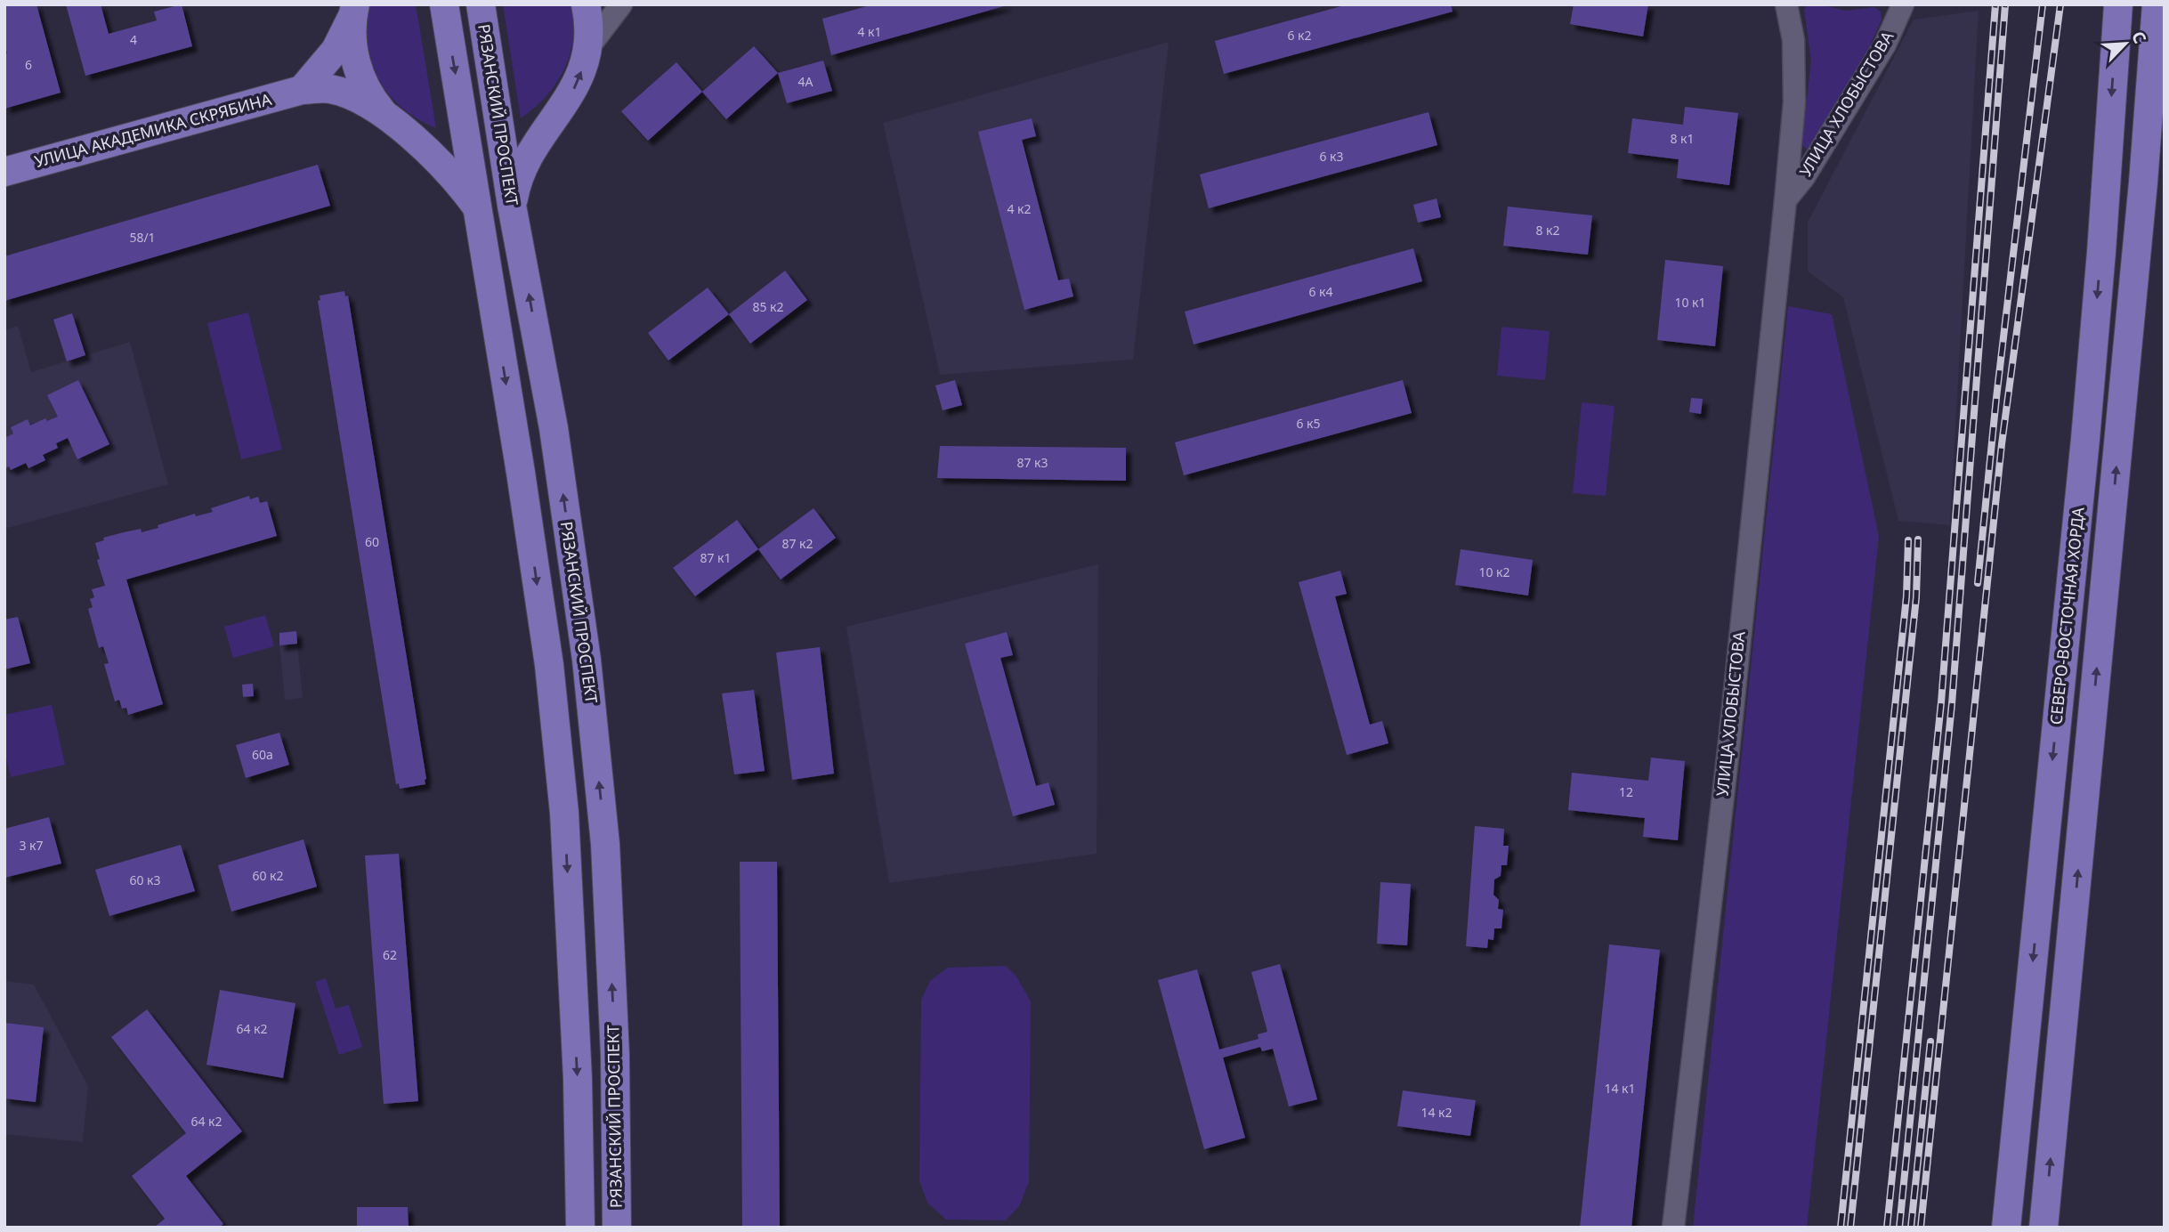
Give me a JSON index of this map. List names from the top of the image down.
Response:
{
  "streets": {
    "main road": ["РЯЗАНСКИЙ ПРОСПЕКТ", "УЛИЦА АКАДЕМИКА СКРЯБИНА", "СЕВЕРО-ВОСТОЧНАЯ ХОРДА"],
    "street": ["УЛИЦА ХЛОБЫСТОВА"]
  },
  "house_numbers": [
    "4 к1",
    "6 к2",
    "4",
    "6",
    "4А",
    "8 к1",
    "6 к3",
    "4 к2",
    "8 к2",
    "58/1",
    "6 к4",
    "10 к1",
    "85 к2",
    "6 к5",
    "87 к3",
    "60",
    "87 к2",
    "87 к1",
    "10 к2",
    "60а",
    "12",
    "3 к7",
    "60 к2",
    "60 к3",
    "62",
    "64 к2",
    "14 к1",
    "14 к2",
    "64 к2"
  ],
  "north": "top right"
}
